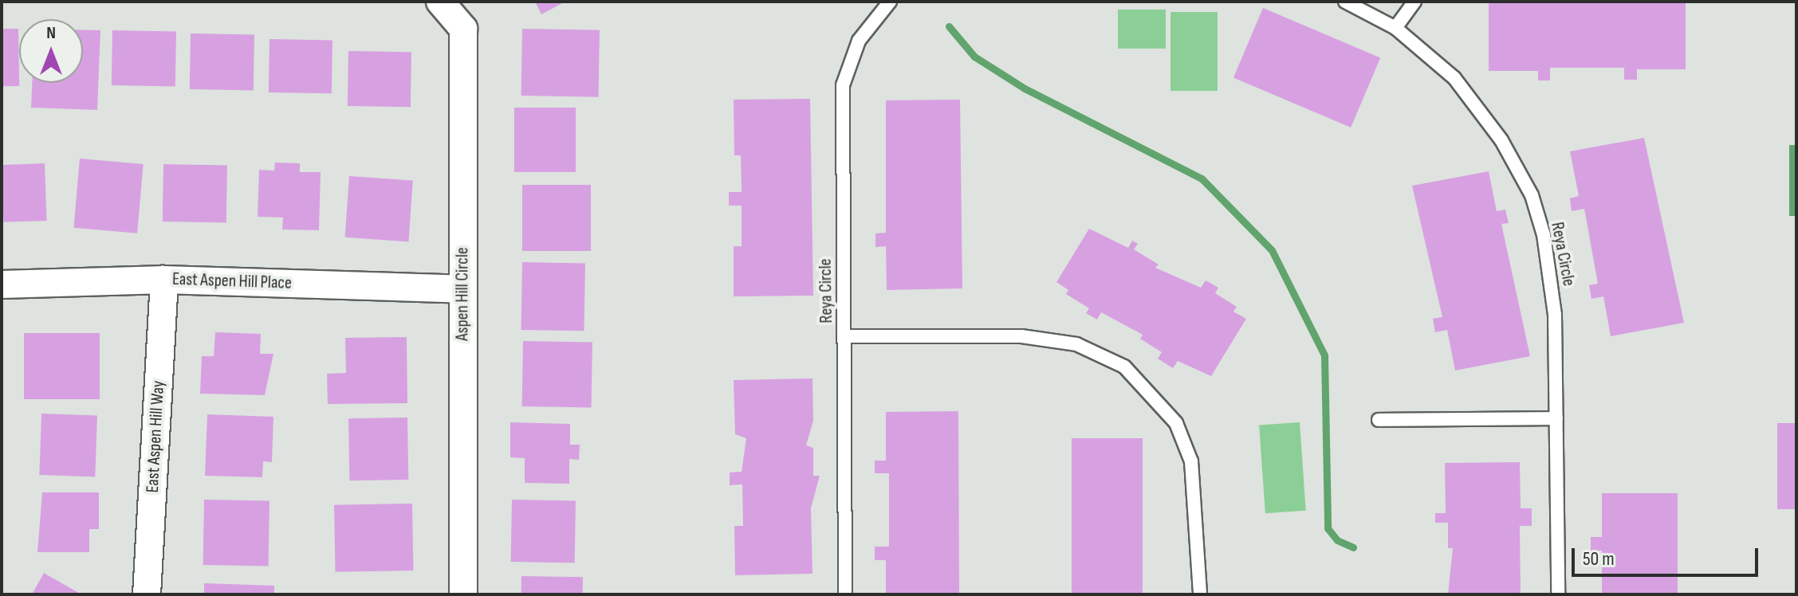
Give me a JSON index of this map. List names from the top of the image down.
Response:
{
  "streets": {
    "street": ["East Aspen Hill Place", "Aspen Hill Circle", "East Aspen Hill Way"],
    "lane": ["Reya Circle"]
  },
  "crossings": [
    ["East Aspen Hill Place", "Aspen Hill Circle"],
    ["East Aspen Hill Place", "East Aspen Hill Way"]
  ],
  "scale_bar": "50 m",
  "north": "top"
}
